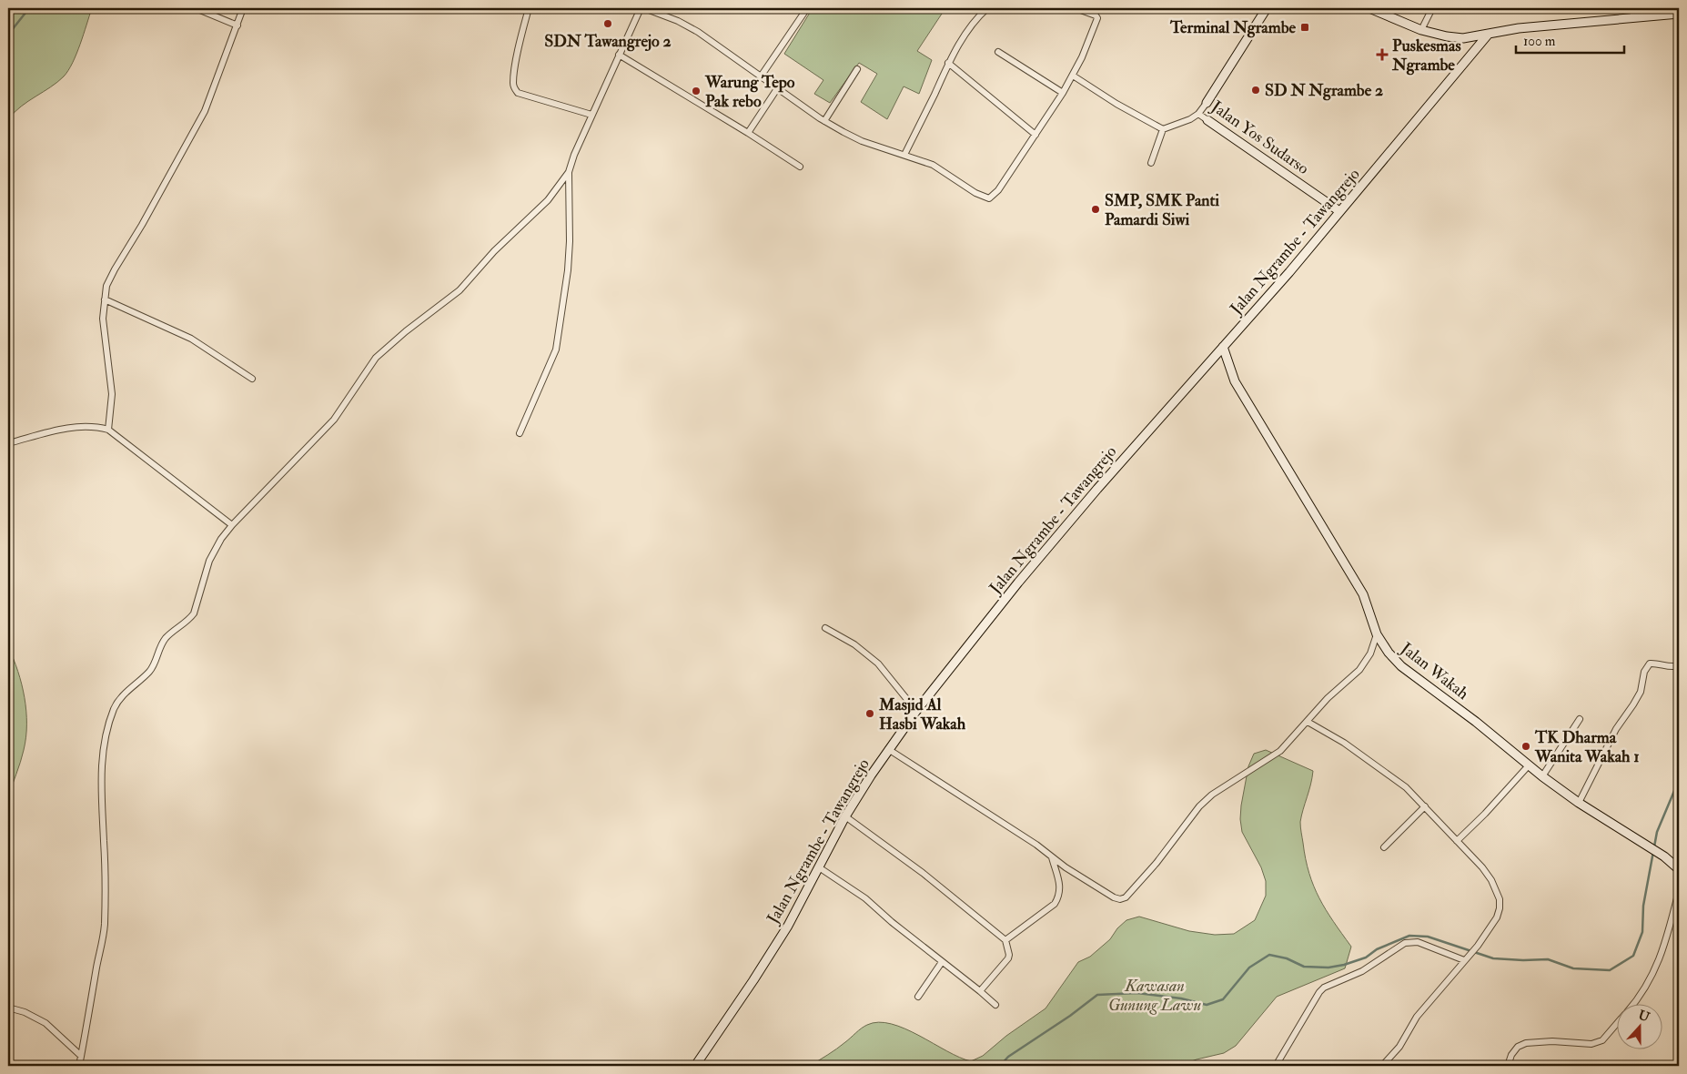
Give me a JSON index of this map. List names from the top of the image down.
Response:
{
  "streets": {
    "main road": ["Jalan Yos Sudarso", "Jalan Ngrambe - Tawangrejo", "Jalan Wakah"]
  },
  "crossings": [
    ["Jalan Yos Sudarso", "Jalan Ngrambe - Tawangrejo"],
    ["Jalan Ngrambe - Tawangrejo", "Jalan Wakah"]
  ],
  "parks": ["Kawasan Gunung Lawu"],
  "places": {
    "other": [
      "SDN Tawangrejo 2",
      "SD N Ngrambe 2",
      "Warung Tepo Pak rebo",
      "SMP, SMK Panti Pamardi Siwi",
      "Masjid Al Hasbi Wakah",
      "TK Dharma Wanita Wakah 1"
    ],
    "transit": ["Terminal Ngrambe"],
    "health": ["Puskesmas Ngrambe"]
  },
  "scale_bar": "100 m",
  "north": "top"
}
